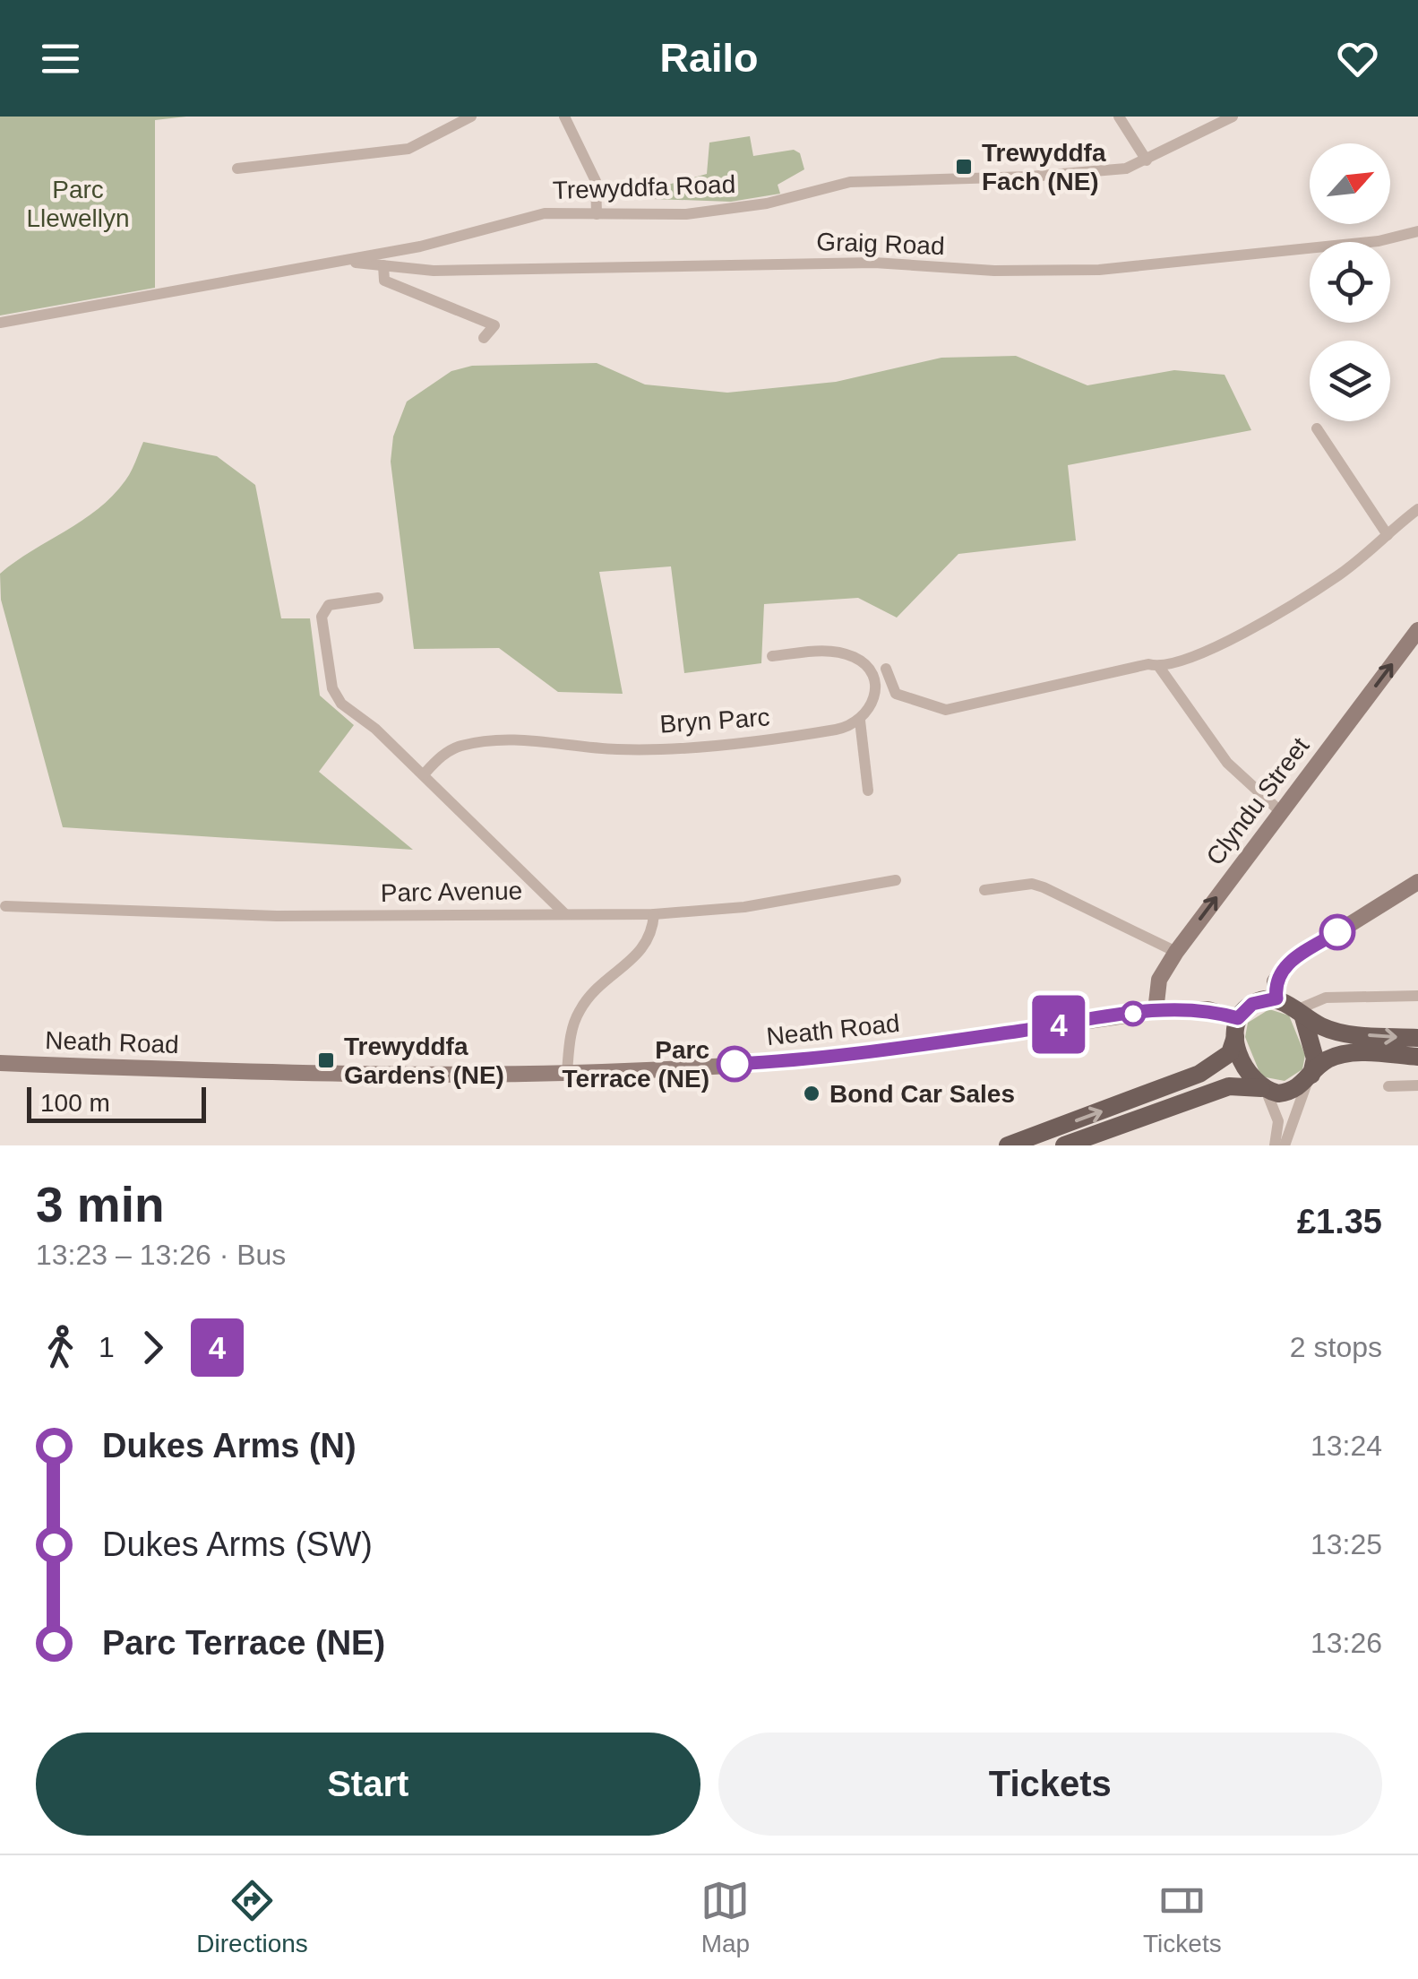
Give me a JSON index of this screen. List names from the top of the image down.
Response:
{
  "streets": {
    "main road": ["Clyndu Street", "Neath Road"],
    "street": [
      "Trewyddfa Road",
      "Graig Road",
      "Bryn Parc",
      "Parc Avenue"
    ]
  },
  "crossings": [
    ["Trewyddfa Road", "Graig Road"],
    ["Clyndu Street", "Neath Road"]
  ],
  "parks": ["Parc Llewellyn"],
  "places": {
    "transit": ["Trewyddfa Fach (NE)", "Trewyddfa Gardens (NE)"],
    "other": ["Parc Terrace (NE)", "Bond Car Sales"]
  },
  "lines": ["bus line 4"],
  "scale_bar": "100 m",
  "north": "top right",
  "page": {
    "header": "Railo",
    "on_map": "4",
    "scale": "100 m",
    "heading": ["3 min", "13:23 – 13:26 · Bus", "£1.35"],
    "legs": ["1", "4", "2 stops"],
    "list": [
      {
        "name": "Dukes Arms (N)",
        "value": "13:24"
      },
      {
        "name": "Dukes Arms (SW)",
        "value": "13:25"
      },
      {
        "name": "Parc Terrace (NE)",
        "value": "13:26"
      }
    ],
    "buttons": ["Start", "Tickets"],
    "tabs": ["Directions", "Map", "Tickets"]
  }
}
